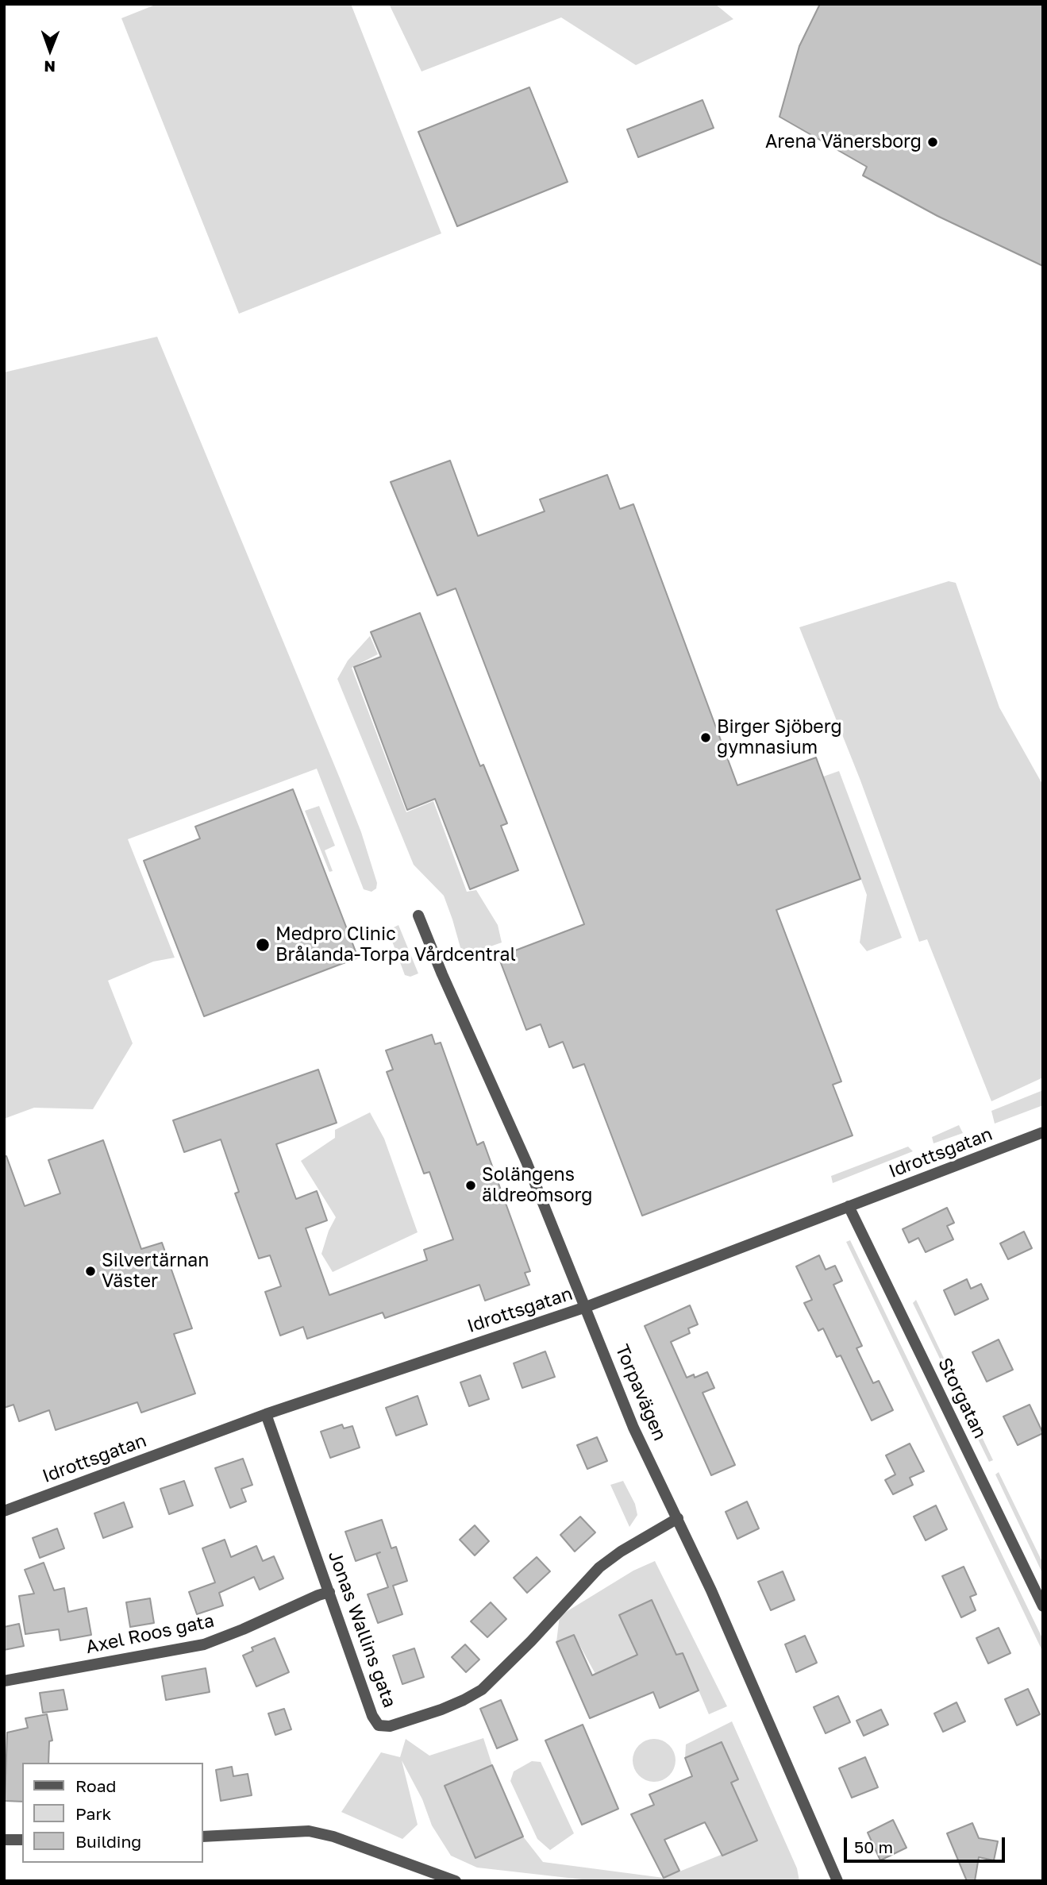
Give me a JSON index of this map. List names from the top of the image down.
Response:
{
  "streets": {
    "street": [
      "Idrottsgatan",
      "Torpavägen",
      "Storgatan",
      "Jonas Wallins gata",
      "Axel Roos gata"
    ]
  },
  "crossings": [
    ["Idrottsgatan", "Torpavägen"],
    ["Idrottsgatan", "Storgatan"],
    ["Idrottsgatan", "Jonas Wallins gata"],
    ["Torpavägen", "Jonas Wallins gata"],
    ["Jonas Wallins gata", "Axel Roos gata"]
  ],
  "places": [
    "Arena Vänersborg",
    "Birger Sjöberg gymnasium",
    "Medpro Clinic Brålanda-Torpa Vårdcentral",
    "Solängens äldreomsorg",
    "Silvertärnan Väster"
  ],
  "legend": ["Road", "Park", "Building"],
  "scale_bar": "50 m",
  "north": "bottom"
}
